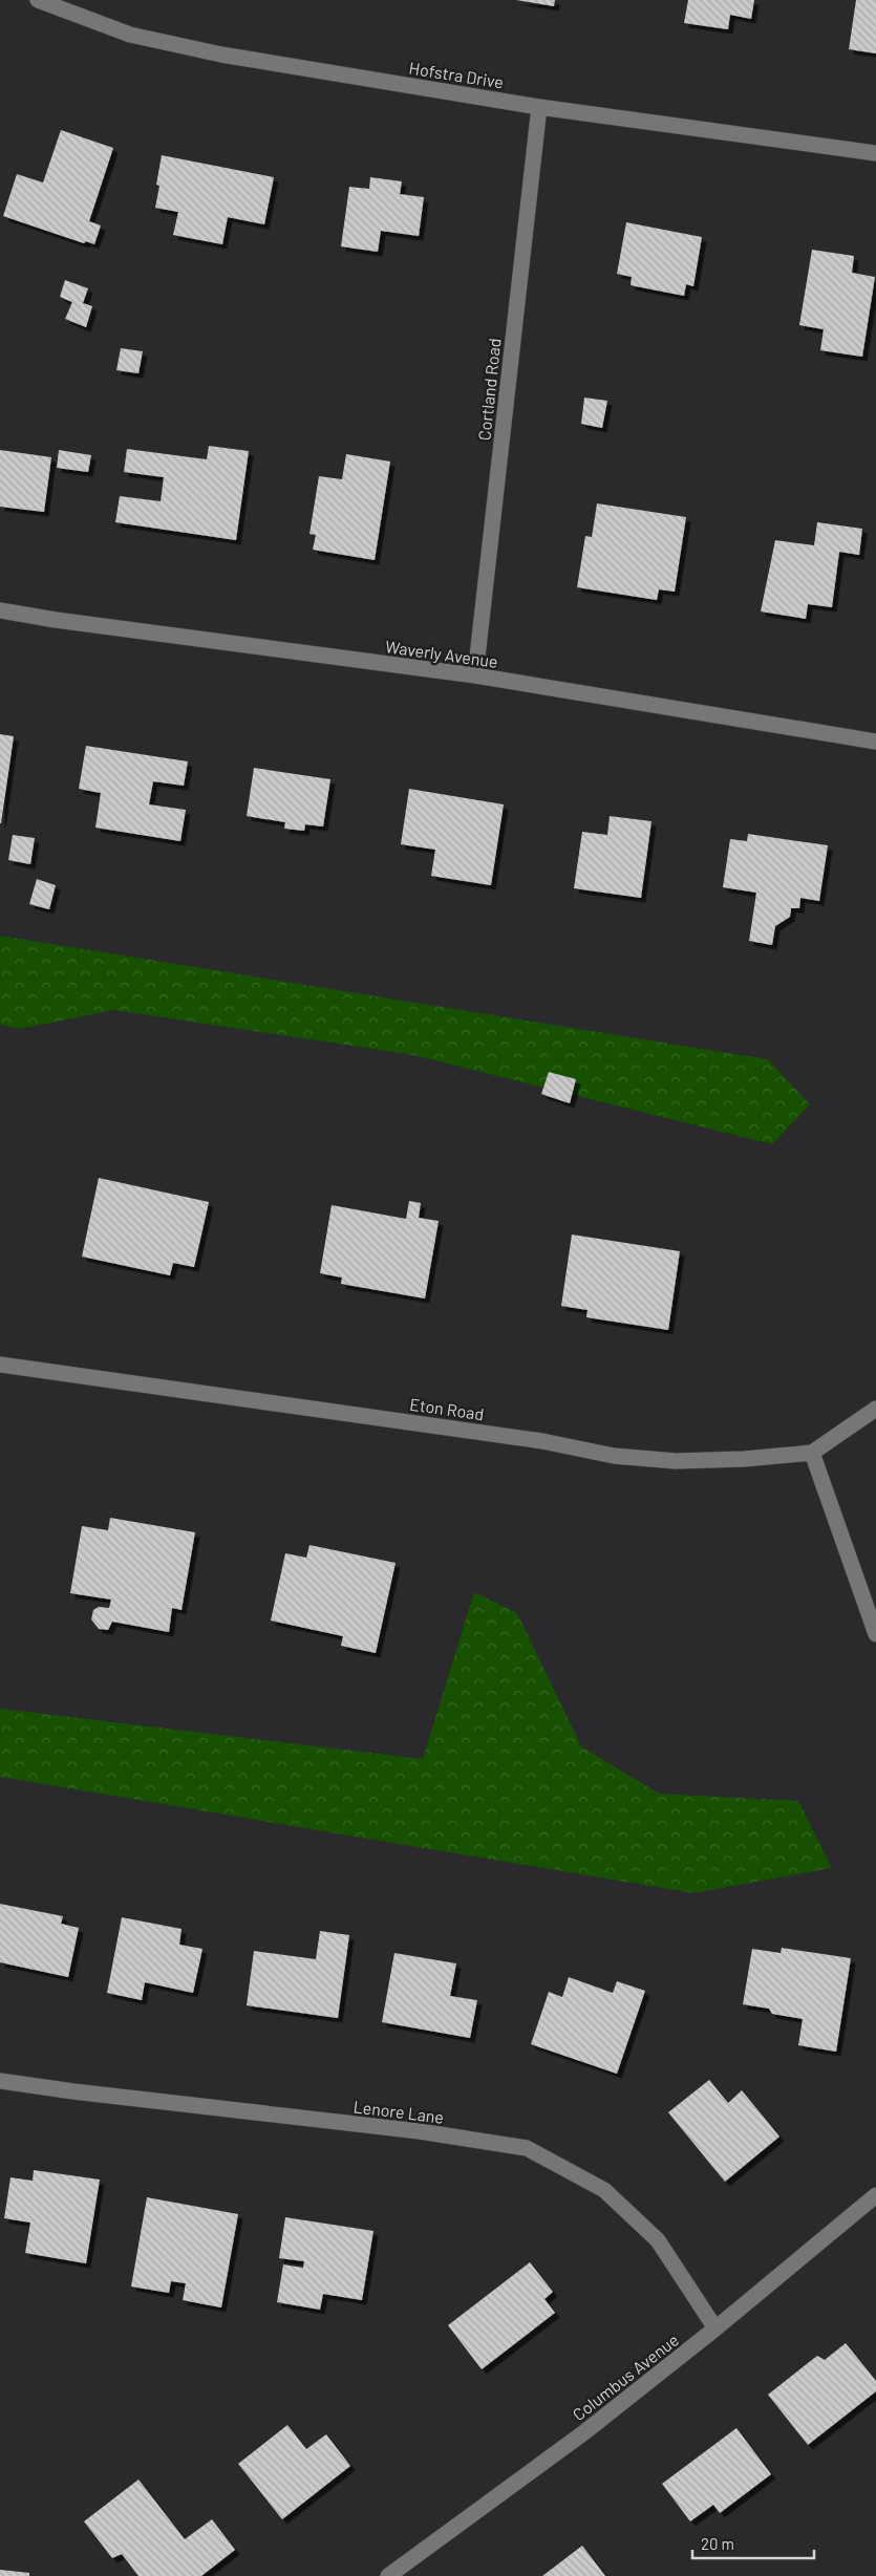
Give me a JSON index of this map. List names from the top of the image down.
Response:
{
  "streets": {
    "street": [
      "Hofstra Drive",
      "Cortland Road",
      "Waverly Avenue",
      "Eton Road",
      "Lenore Lane",
      "Columbus Avenue"
    ]
  },
  "crossings": [
    ["Hofstra Drive", "Cortland Road"],
    ["Cortland Road", "Waverly Avenue"],
    ["Lenore Lane", "Columbus Avenue"]
  ],
  "scale_bar": "20 m"
}
